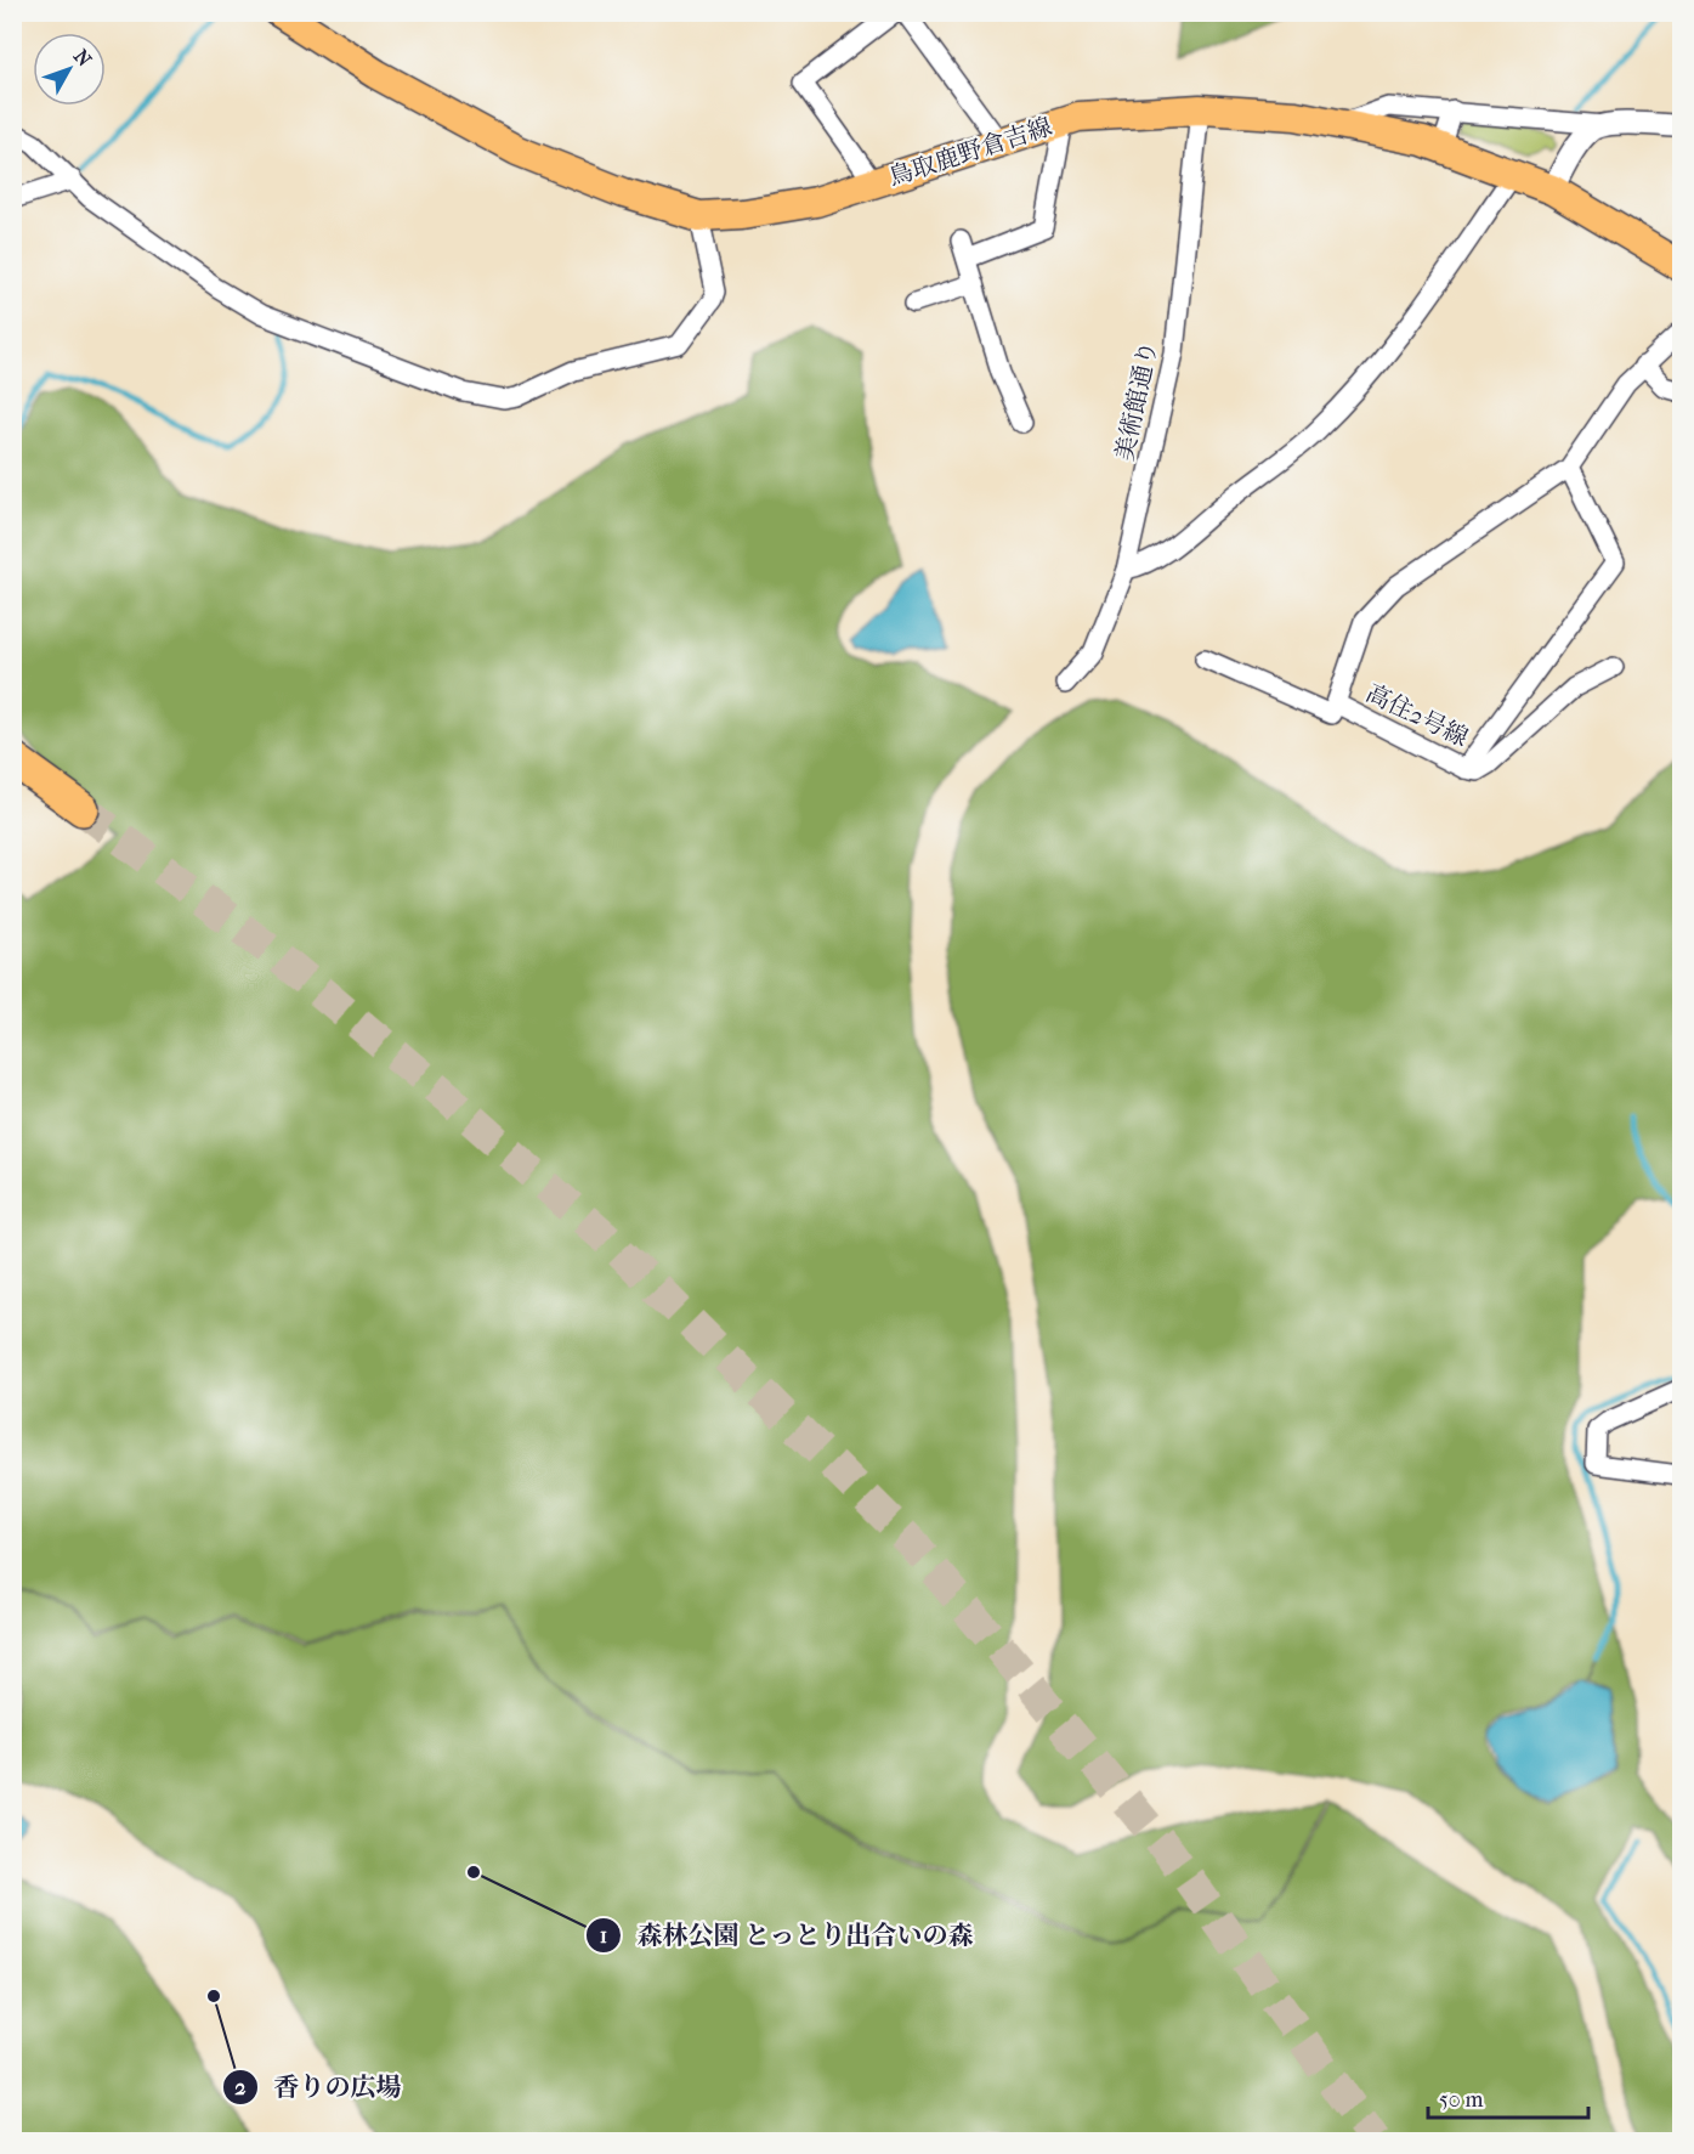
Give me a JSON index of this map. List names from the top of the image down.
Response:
{
  "streets": {
    "main road": ["鳥取鹿野倉吉線"],
    "street": ["美術館通り", "高住2号線"]
  },
  "crossings": [
    ["鳥取鹿野倉吉線", "美術館通り"]
  ],
  "places": ["森林公園 とっとり出合いの森", "香りの広場"],
  "scale_bar": "50 m",
  "north": "top right"
}
